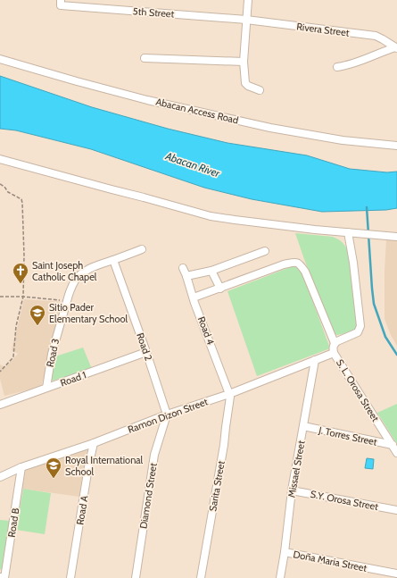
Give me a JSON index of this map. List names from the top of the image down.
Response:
{
  "streets": {
    "street": [
      "5th Street",
      "Rivera Street",
      "Abacan Access Road",
      "Road 4",
      "Road 2",
      "Road 3",
      "Road 1",
      "S. L. Orosa Street",
      "Ramon Dizon Street",
      "J. Torres Street",
      "Missael Street",
      "Sarita Street",
      "Diamond Street",
      "S.Y. Orosa Street",
      "Road A",
      "Road B",
      "Doña Maria Street"
    ]
  },
  "crossings": [
    ["5th Street", "Rivera Street"],
    ["Road 4", "Ramon Dizon Street"],
    ["Road 4", "Sarita Street"],
    ["Road 2", "Road 3"],
    ["Road 2", "Road 1"],
    ["Road 2", "Ramon Dizon Street"],
    ["Road 2", "Diamond Street"],
    ["Road 3", "Road 1"],
    ["S. L. Orosa Street", "Ramon Dizon Street"],
    ["S. L. Orosa Street", "J. Torres Street"],
    ["Ramon Dizon Street", "Missael Street"],
    ["Ramon Dizon Street", "Sarita Street"],
    ["Ramon Dizon Street", "Diamond Street"],
    ["Ramon Dizon Street", "Road A"],
    ["Ramon Dizon Street", "Road B"],
    ["J. Torres Street", "Missael Street"],
    ["Missael Street", "S.Y. Orosa Street"],
    ["Missael Street", "Doña Maria Street"]
  ],
  "water": ["Abacan River"],
  "places": {
    "church": ["Saint Joseph Catholic Chapel"],
    "school or university": ["Sitio Pader Elementary School", "Royal International School"]
  }
}
